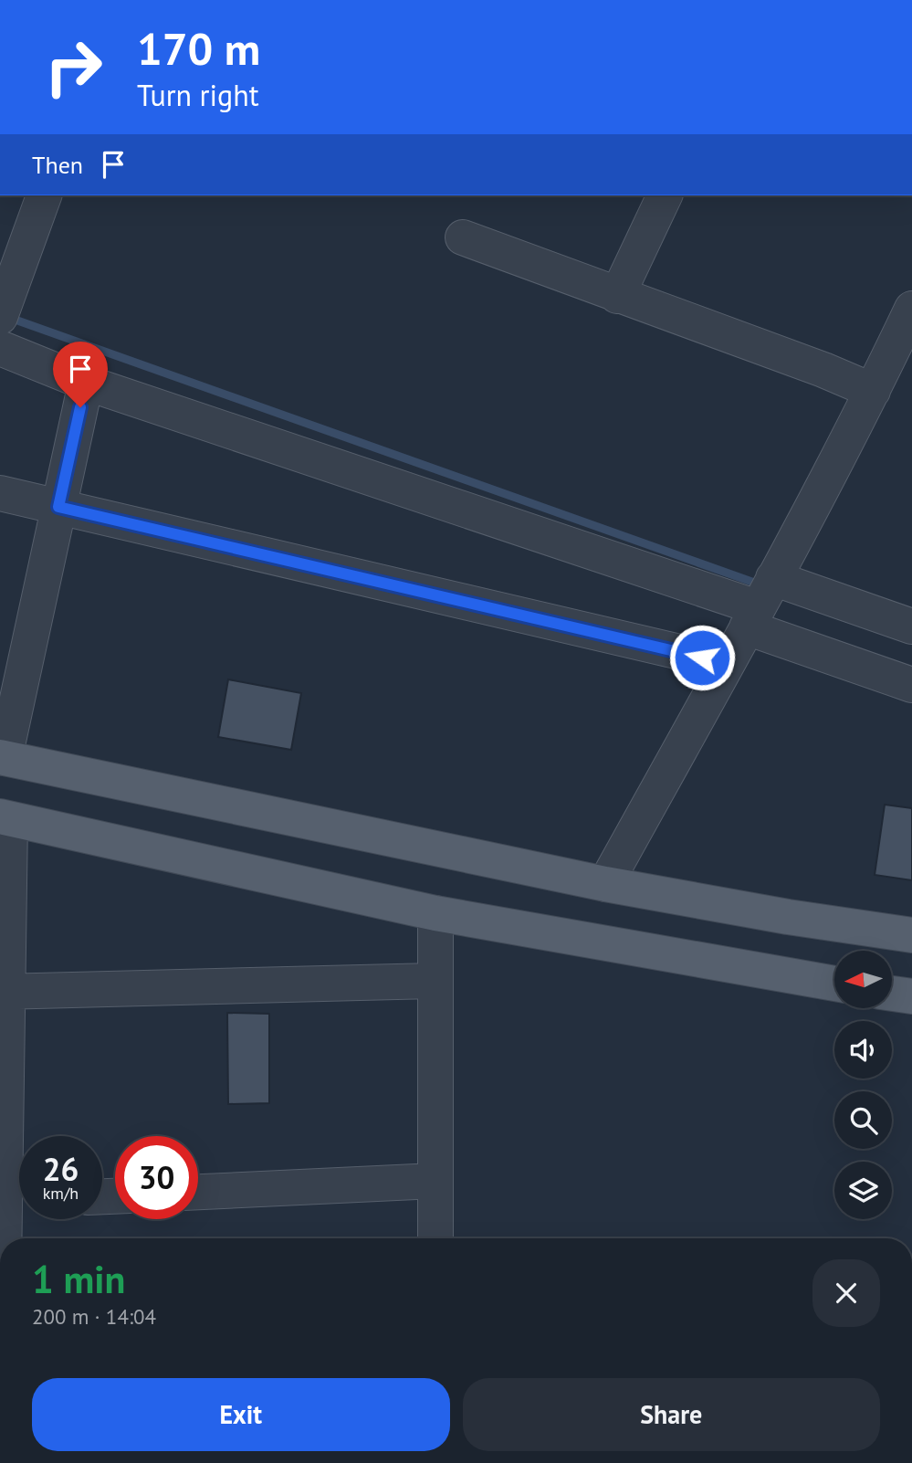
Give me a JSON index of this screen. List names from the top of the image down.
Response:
{
  "north": "left",
  "page": {
    "turn": ["170 m", "Turn right"],
    "then": "Then",
    "speed": "26 km/h",
    "limit": "30",
    "heading": ["1 min", "200 m · 14:04"],
    "buttons": ["Exit", "Share"]
  }
}
